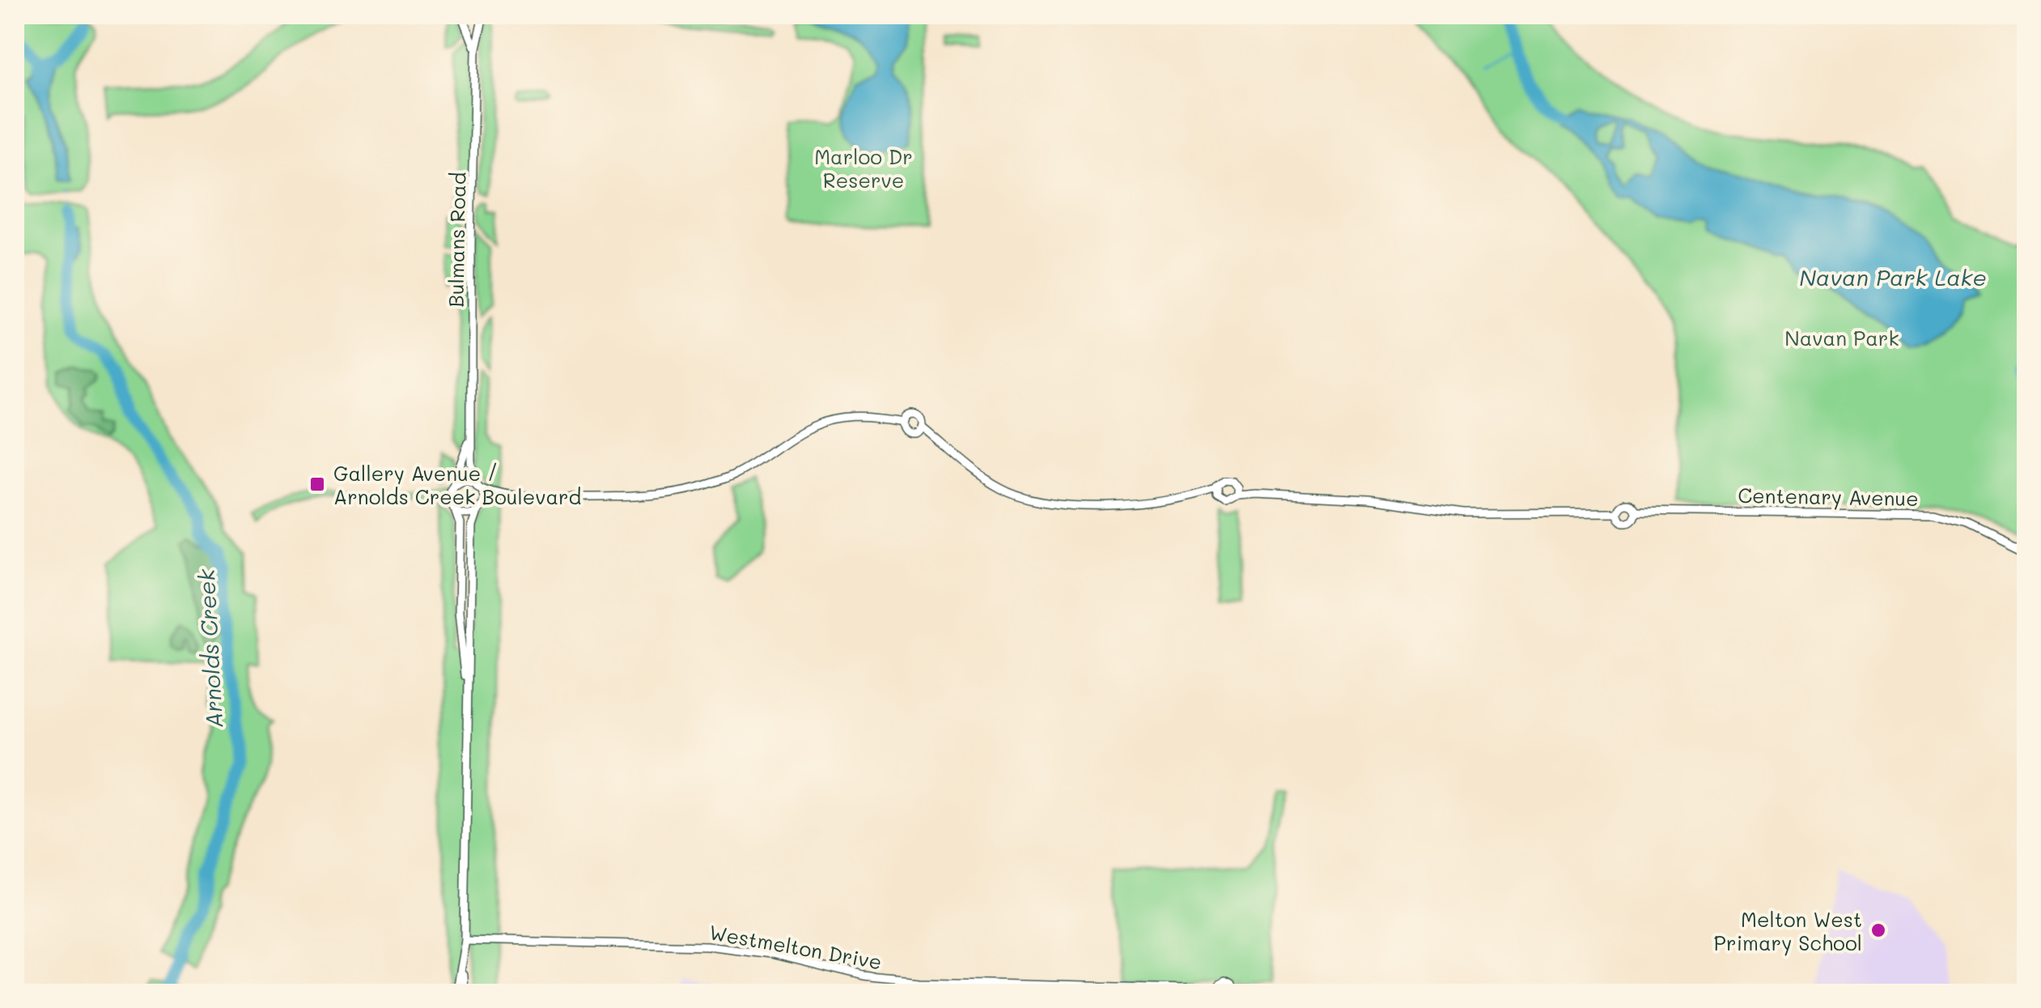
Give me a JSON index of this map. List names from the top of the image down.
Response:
{
  "streets": {
    "street": ["Bulmans Road", "Centenary Avenue", "Westmelton Drive"]
  },
  "water": ["Navan Park Lake", "Arnolds Creek"],
  "parks": ["Marloo Dr Reserve", "Navan Park"],
  "places": {
    "transit": ["Gallery Avenue / Arnolds Creek Boulevard"],
    "other": ["Melton West Primary School"]
  }
}
